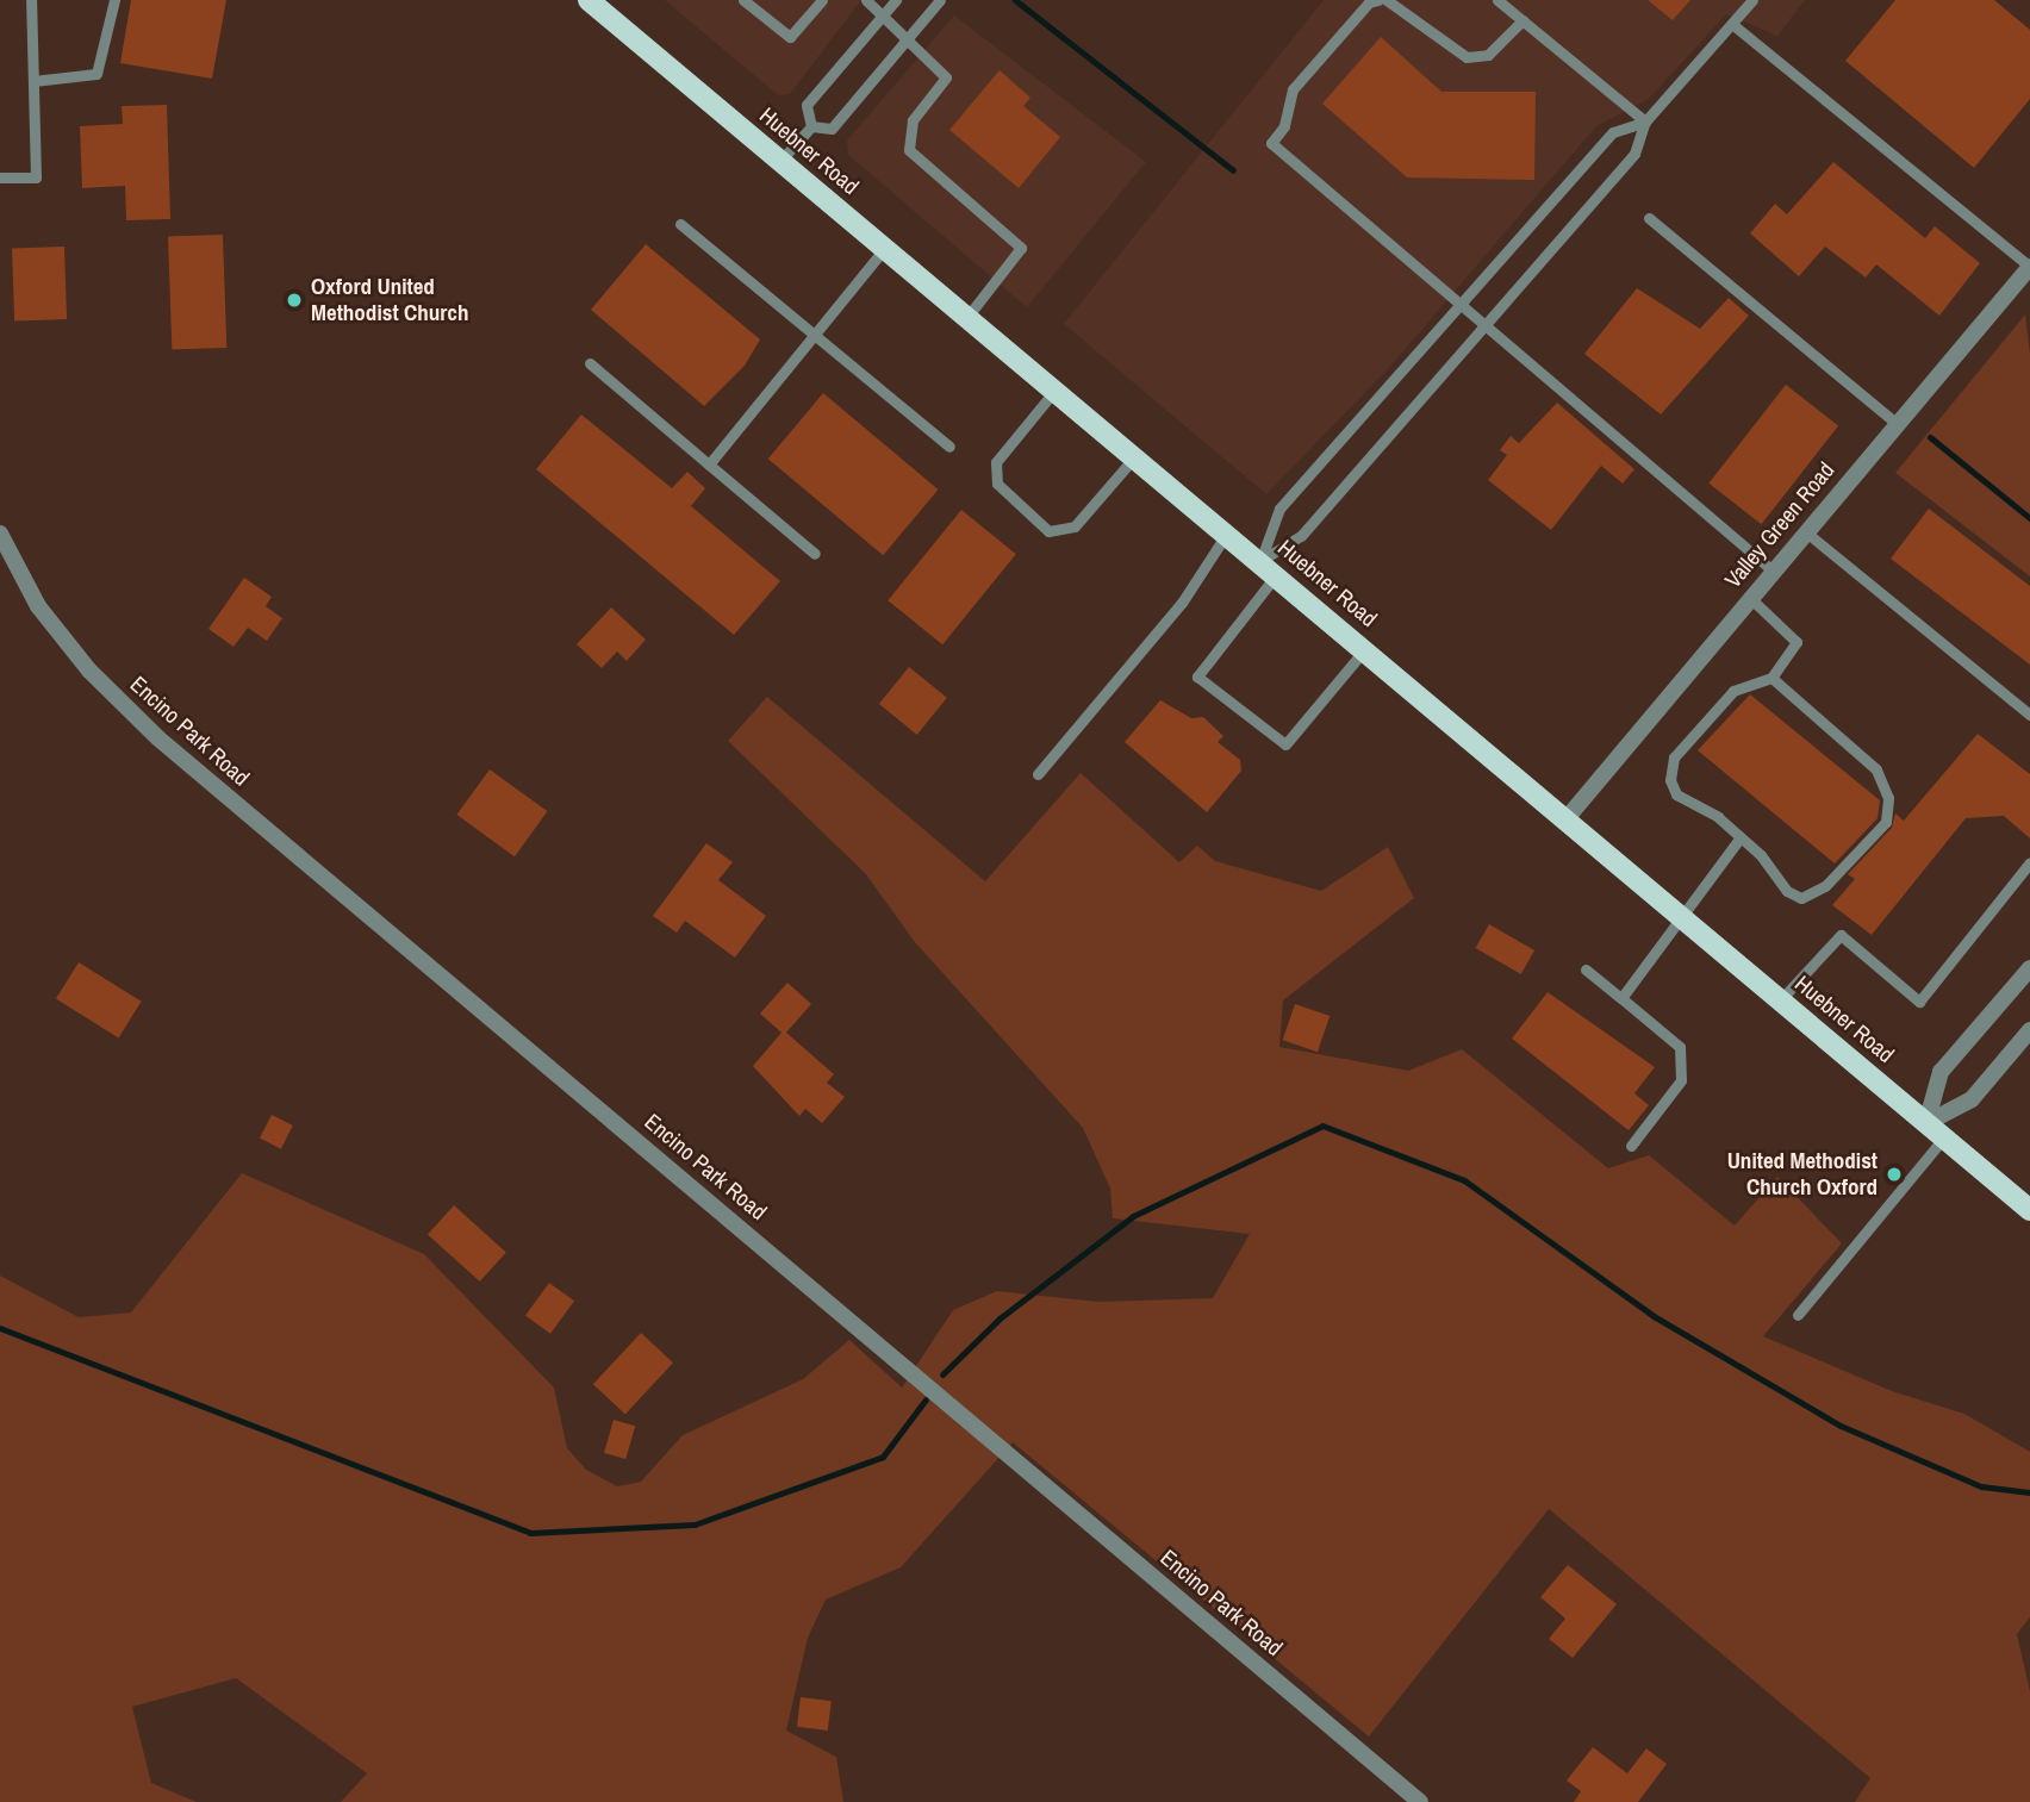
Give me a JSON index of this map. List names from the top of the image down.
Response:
{
  "streets": {
    "main road": ["Huebner Road"],
    "street": ["Valley Green Road", "Encino Park Road"]
  },
  "crossings": [
    ["Huebner Road", "Valley Green Road"]
  ],
  "places": ["Oxford United Methodist Church", "United Methodist Church Oxford"]
}
